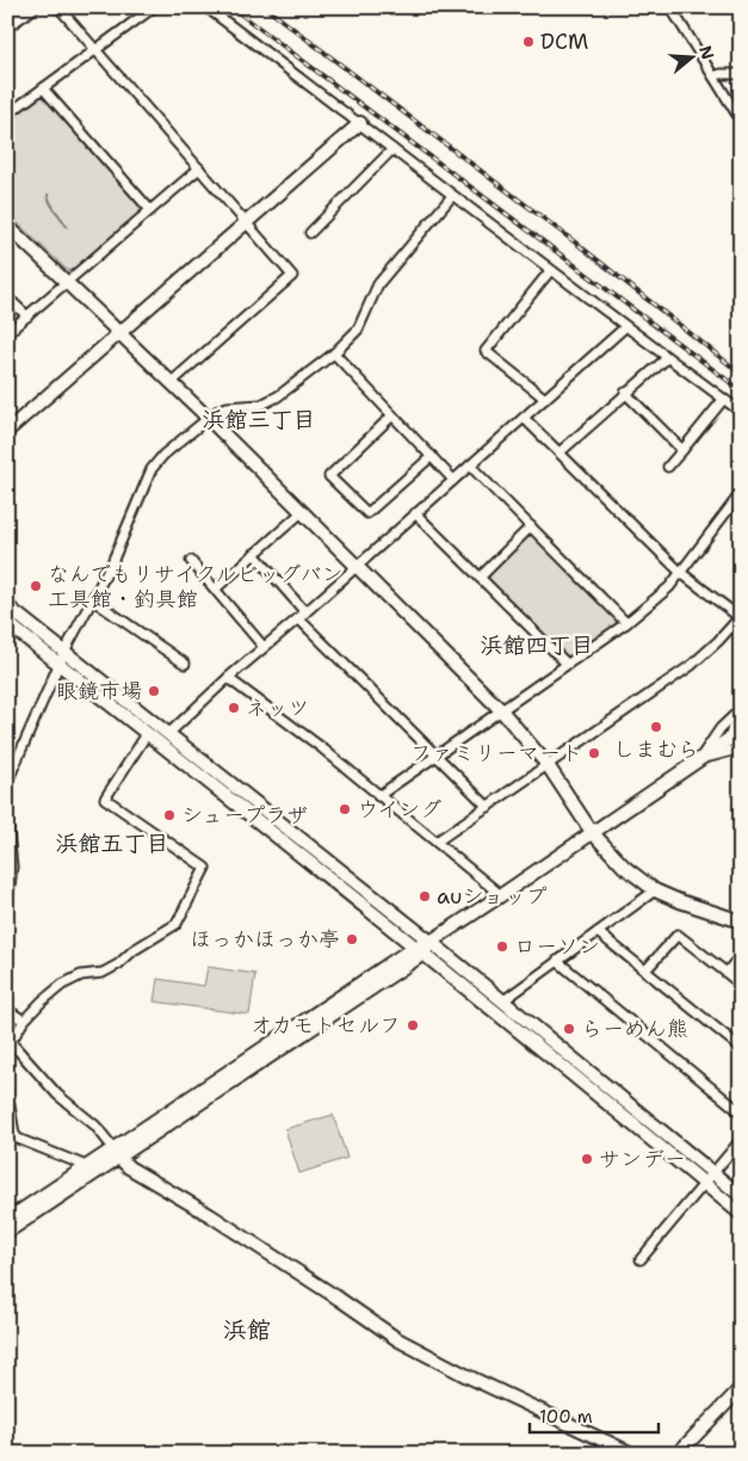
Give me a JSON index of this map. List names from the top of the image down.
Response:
{
  "districts": [
    "浜館三丁目",
    "浜館四丁目",
    "浜館五丁目",
    "浜館"
  ],
  "places": [
    "DCM",
    "なんでもリサイクルビッグバン 工具館・釣具館",
    "眼鏡市場",
    "ネッツ",
    "しまむら",
    "ファミリーマート",
    "ウイング",
    "シュープラザ",
    "auショップ",
    "ほっかほっか亭",
    "ローソン",
    "オカモトセルフ",
    "らーめん熊",
    "サンデー"
  ],
  "scale_bar": "100 m",
  "north": "right"
}
